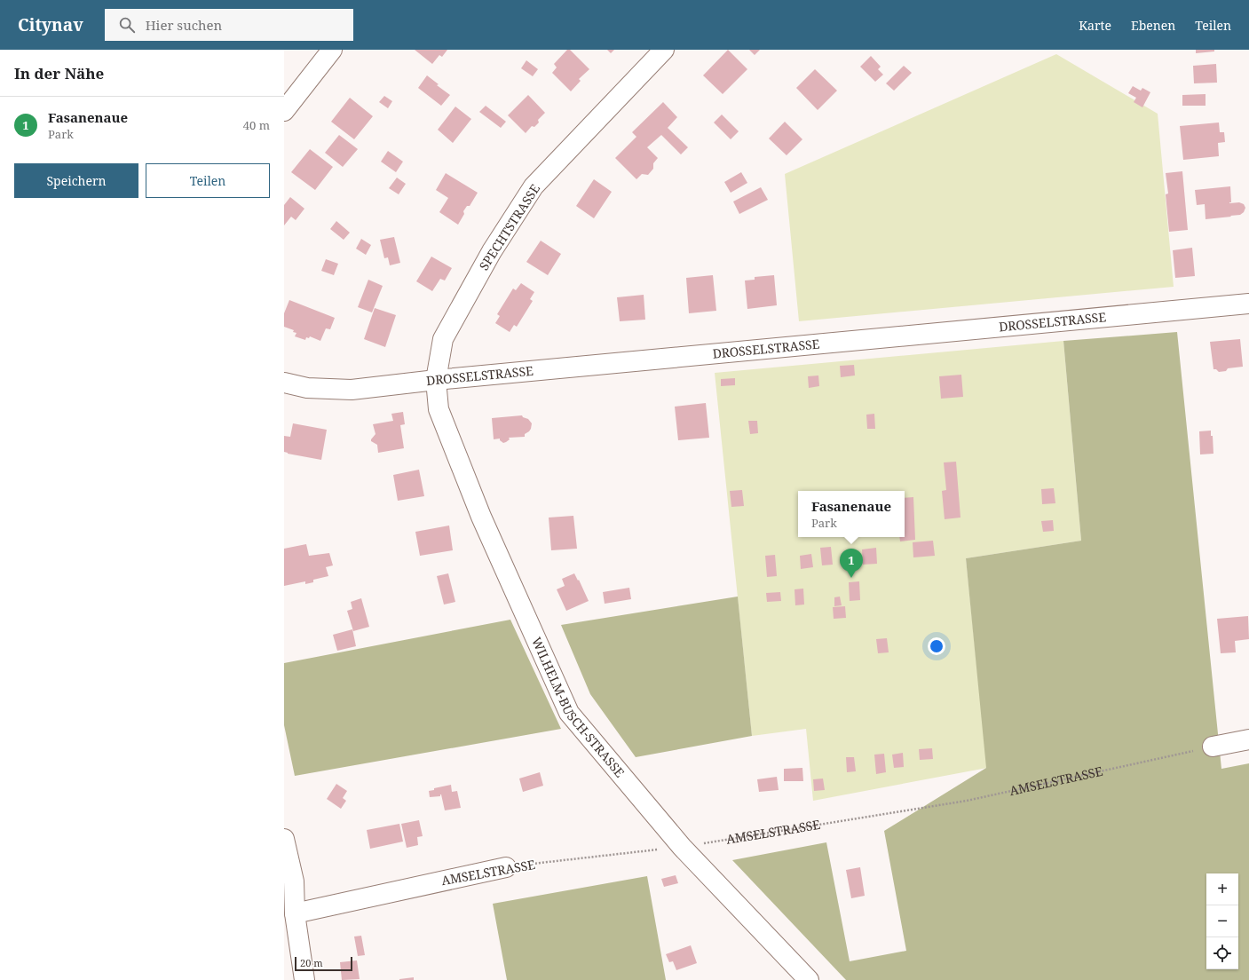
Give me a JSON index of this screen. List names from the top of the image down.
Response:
{
  "streets": {
    "street": [
      "SPECHTSTRASSE",
      "DROSSELSTRASSE",
      "WILHELM-BUSCH-STRASSE",
      "AMSELSTRASSE"
    ]
  },
  "crossings": [
    ["SPECHTSTRASSE", "DROSSELSTRASSE"],
    ["SPECHTSTRASSE", "WILHELM-BUSCH-STRASSE"],
    ["DROSSELSTRASSE", "WILHELM-BUSCH-STRASSE"],
    ["WILHELM-BUSCH-STRASSE", "AMSELSTRASSE"]
  ],
  "scale_bar": "20 m",
  "page": {
    "header": "Citynav",
    "search": "Hier suchen",
    "nav": ["Karte", "Ebenen", "Teilen"],
    "heading": "In der Nähe",
    "list": [
      {
        "mark": "1",
        "name": "Fasanenaue",
        "note": "Park",
        "value": "40 m"
      }
    ],
    "buttons": ["Speichern", "Teilen"],
    "popup": ["Fasanenaue", "Park"],
    "pins": "1",
    "map_buttons": ["+", "−"],
    "scale": "20 m"
  }
}
